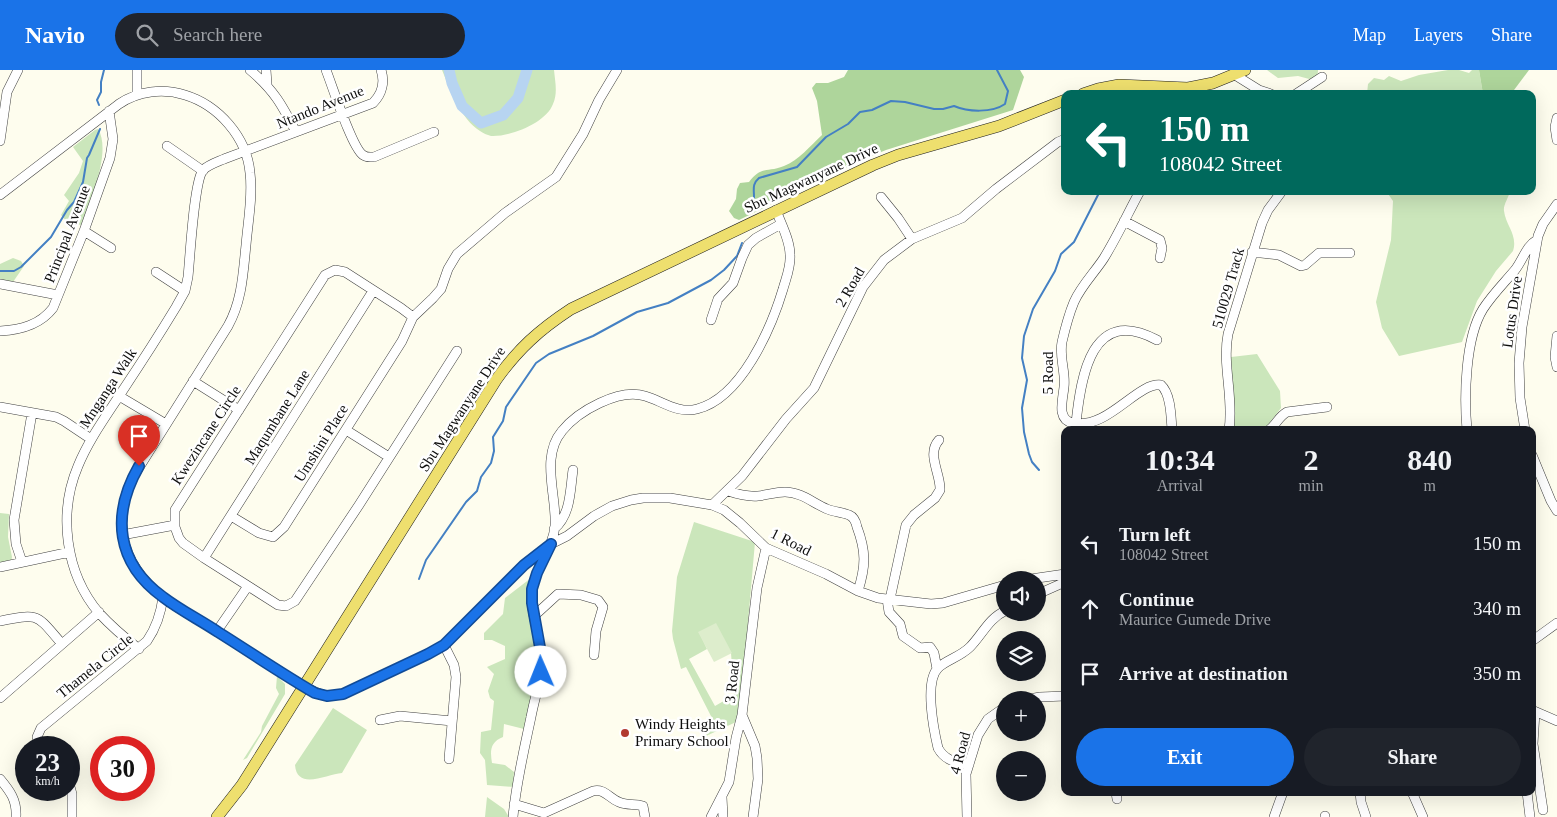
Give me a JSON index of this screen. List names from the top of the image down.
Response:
{
  "streets": {
    "main road": ["Sbu Magwanyane Drive"],
    "street": [
      "Ntando Avenue",
      "Principal Avenue",
      "2 Road",
      "510029 Track",
      "Lotus Drive",
      "5 Road",
      "Mnganga Walk",
      "Maqumbane Lane",
      "Kwezincane Circle",
      "Umshini Place",
      "1 Road",
      "Thamela Circle",
      "3 Road",
      "4 Road"
    ]
  },
  "crossings": [
    ["Ntando Avenue", "1 Road"],
    ["Sbu Magwanyane Drive", "1 Road"],
    ["2 Road", "1 Road"],
    ["Mnganga Walk", "Thamela Circle"],
    ["Maqumbane Lane", "Kwezincane Circle"],
    ["Maqumbane Lane", "Umshini Place"],
    ["Kwezincane Circle", "Umshini Place"],
    ["1 Road", "Thamela Circle"],
    ["1 Road", "3 Road"]
  ],
  "places": ["Windy Heights Primary School"],
  "page": {
    "header": "Navio",
    "search": "Search here",
    "nav": ["Map", "Layers", "Share"],
    "turn": ["150 m", "108042 Street"],
    "eta": [
      "10:34",
      "Arrival",
      "2",
      "min",
      "840",
      "m"
    ],
    "list": [
      {
        "name": "Turn left",
        "note": "108042 Street",
        "value": "150 m"
      },
      {
        "name": "Continue",
        "note": "Maurice Gumede Drive",
        "value": "340 m"
      },
      {
        "name": "Arrive at destination",
        "value": "350 m"
      }
    ],
    "map_buttons": ["+", "−"],
    "buttons": ["Exit", "Share"],
    "speed": "23 km/h",
    "limit": "30"
  }
}
